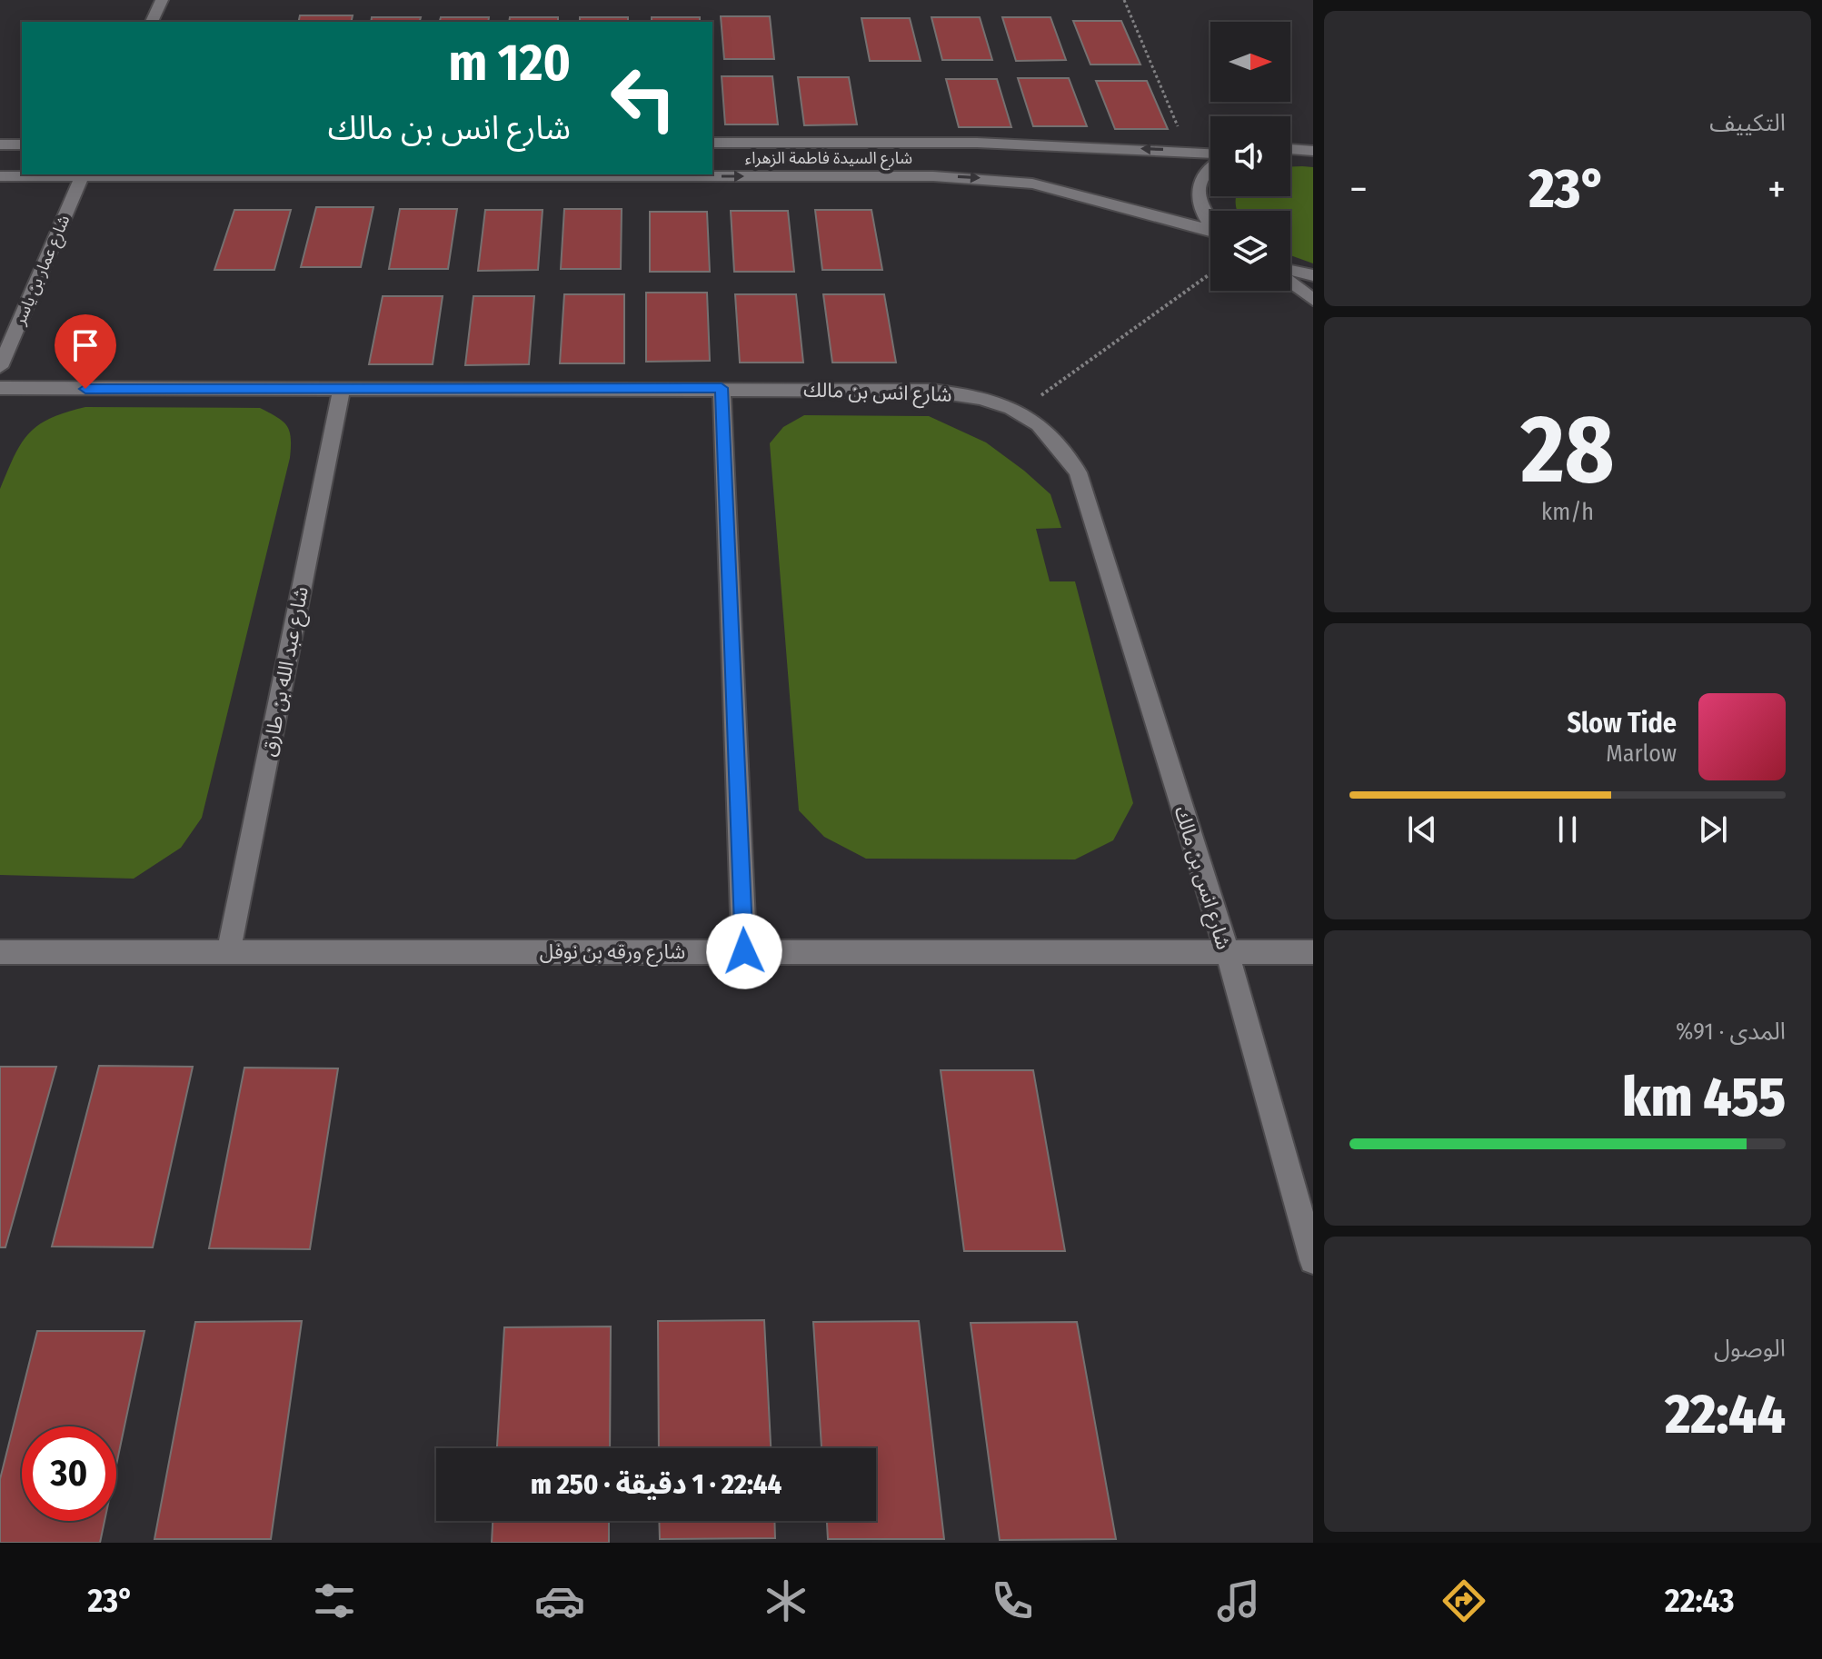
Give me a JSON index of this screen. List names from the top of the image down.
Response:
{
  "streets": {
    "street": [
      "شارع السيدة فاطمة الزهراء",
      "شارع عمار بن ياسر",
      "شارع انس بن مالك",
      "شارع عبد الله بن طارق",
      "شارع ورقه بن نوفل"
    ]
  },
  "crossings": [
    ["شارع السيدة فاطمة الزهراء", "شارع عمار بن ياسر"],
    ["شارع انس بن مالك", "شارع عبد الله بن طارق"],
    ["شارع انس بن مالك", "شارع ورقه بن نوفل"],
    ["شارع عبد الله بن طارق", "شارع ورقه بن نوفل"]
  ],
  "north": "right",
  "page": {
    "tile": [
      "التكييف",
      ["28", "km/h"],
      ["المدى · 91%", "455 km"],
      ["الوصول", "22:44"]
    ],
    "turn": ["120 m", "شارع انس بن مالك"],
    "heat": ["−", "23°", "+"],
    "song": ["Slow Tide", "Marlow"],
    "limit": "30",
    "trip": "22:44 · 1 دقيقة · 250 m",
    "tabs": ["22:43", "23°"]
  }
}
